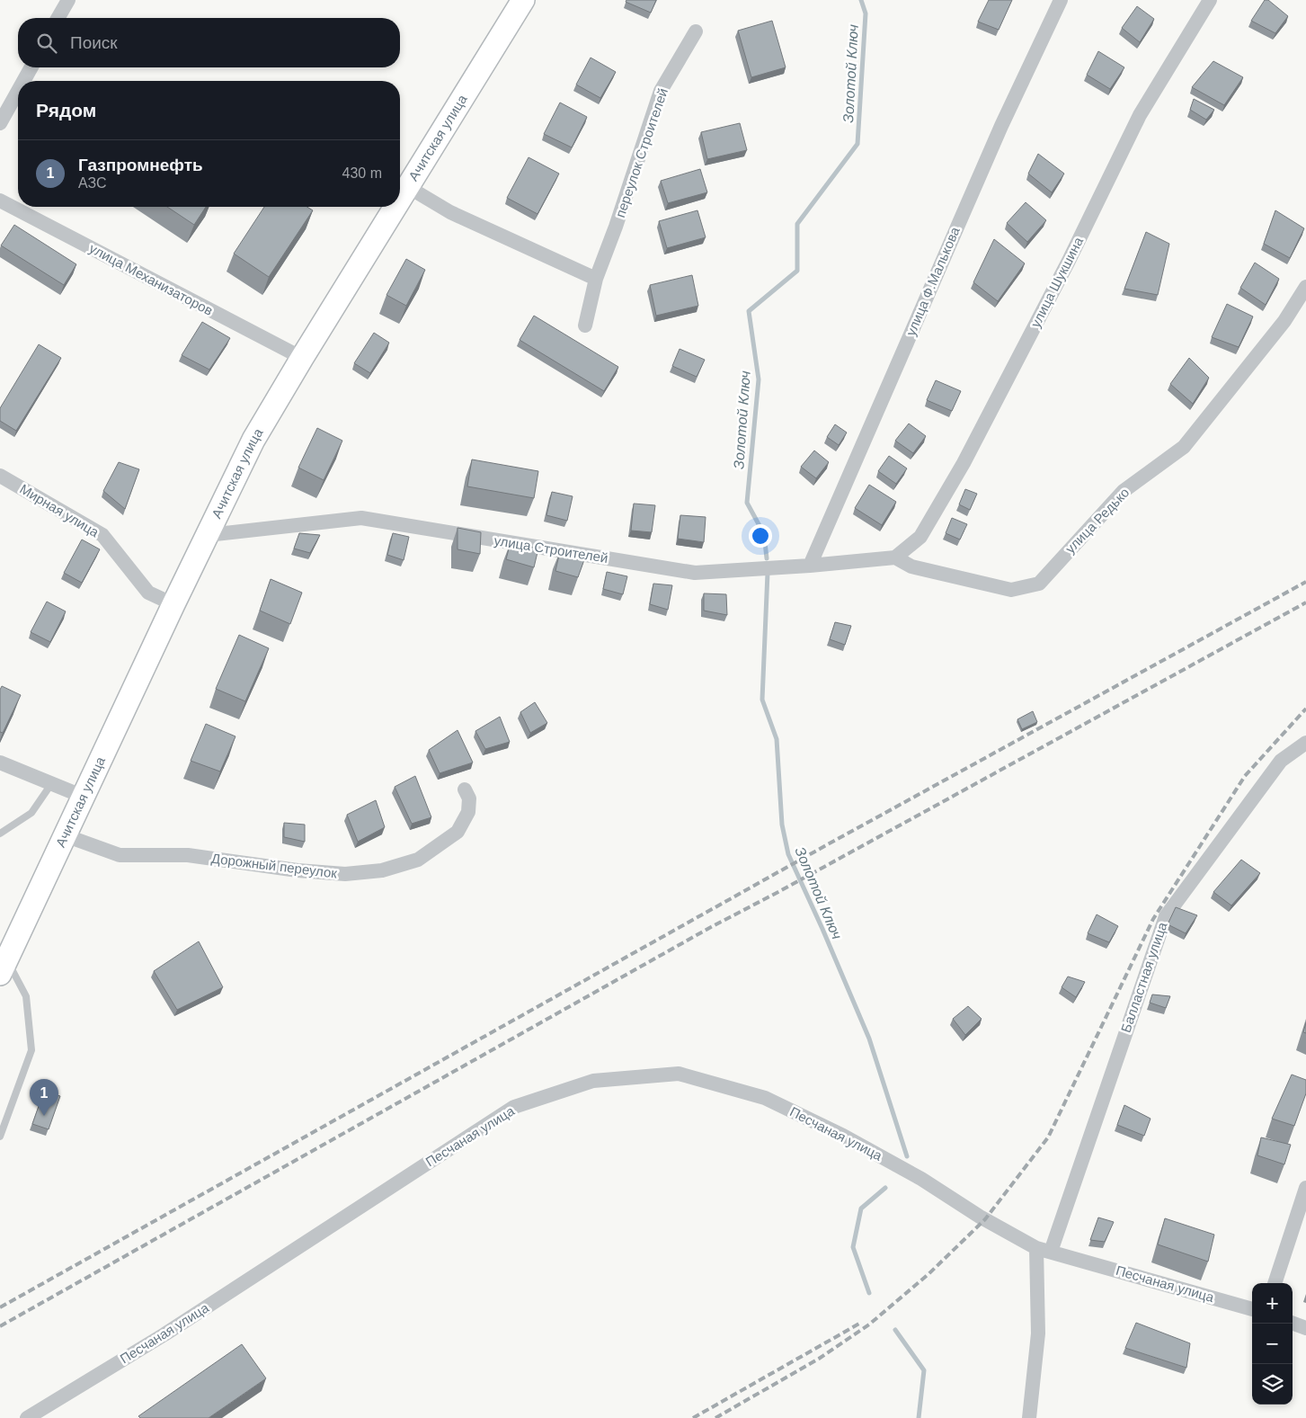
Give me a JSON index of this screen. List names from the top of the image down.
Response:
{
  "streets": {
    "main road": ["Ачитская улица"],
    "street": [
      "переулок Строителей",
      "улица Механизаторов",
      "улица Ф.Малькова",
      "улица Шукшина",
      "Мирная улица",
      "улица Редько",
      "улица Строителей",
      "Дорожный переулок",
      "Балластная улица",
      "Песчаная улица"
    ]
  },
  "crossings": [
    ["Ачитская улица", "улица Механизаторов"],
    ["Ачитская улица", "Мирная улица"],
    ["Ачитская улица", "улица Строителей"],
    ["Ачитская улица", "Дорожный переулок"],
    ["улица Ф.Малькова", "улица Строителей"],
    ["улица Шукшина", "улица Редько"],
    ["улица Шукшина", "улица Строителей"],
    ["улица Редько", "улица Строителей"],
    ["Балластная улица", "Песчаная улица"]
  ],
  "water": ["Золотой Ключ"],
  "page": {
    "search": "Поиск",
    "heading": "Рядом",
    "list": [
      {
        "mark": "1",
        "name": "Газпромнефть",
        "note": "АЗС",
        "value": "430 m"
      }
    ],
    "pins": "1",
    "map_buttons": ["+", "−"]
  }
}
